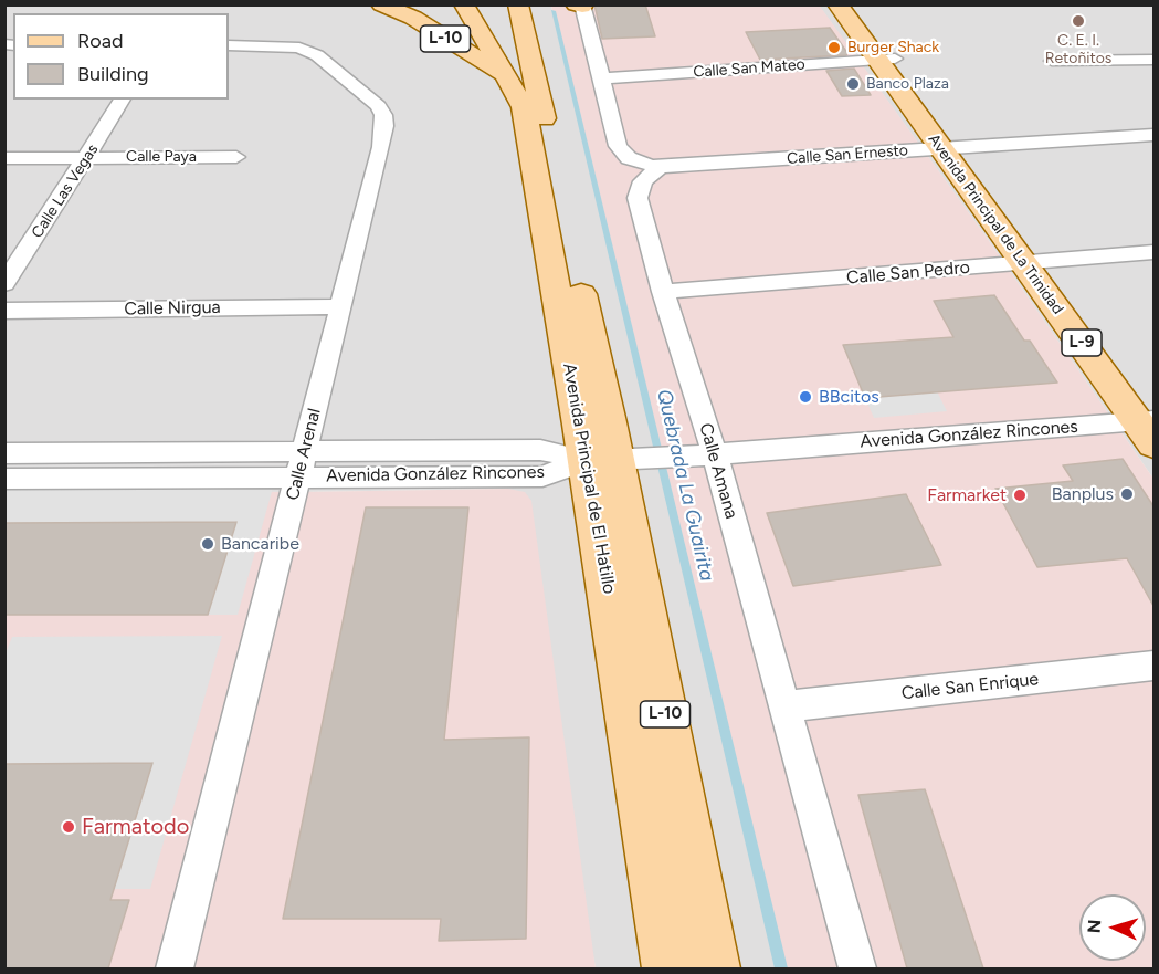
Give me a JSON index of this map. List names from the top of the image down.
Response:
{
  "streets": {
    "main road": [
      "L-10",
      "Avenida Principal de La Trinidad",
      "L-9",
      "Avenida Principal de El Hatillo"
    ],
    "street": [
      "Calle San Mateo",
      "Calle San Ernesto",
      "Calle Paya",
      "Calle Las Vegas",
      "Calle San Pedro",
      "Calle Nirgua",
      "Avenida González Rincones",
      "Calle Arenal",
      "Calle Amana",
      "Calle San Enrique"
    ]
  },
  "crossings": [
    ["L-10", "Avenida Principal de El Hatillo"],
    ["Calle San Mateo", "Avenida Principal de La Trinidad"],
    ["Calle San Ernesto", "Avenida Principal de La Trinidad"],
    ["Calle San Ernesto", "Calle Amana"],
    ["Calle Paya", "Calle Las Vegas"],
    ["Avenida Principal de La Trinidad", "Calle San Pedro"],
    ["Avenida Principal de La Trinidad", "Avenida González Rincones"],
    ["Calle San Pedro", "Calle Amana"],
    ["Calle Nirgua", "Calle Arenal"],
    ["Avenida González Rincones", "Calle Arenal"],
    ["Avenida González Rincones", "Calle Amana"],
    ["Avenida González Rincones", "Avenida Principal de El Hatillo"],
    ["Calle Amana", "Calle San Enrique"]
  ],
  "water": ["Quebrada La Guairita"],
  "places": [
    "C. E. I. Retoñitos",
    "Burger Shack",
    "Banco Plaza",
    "BBcitos",
    "Banplus",
    "Farmarket",
    "Bancaribe",
    "Farmatodo"
  ],
  "legend": ["Road", "Building"],
  "north": "left"
}
